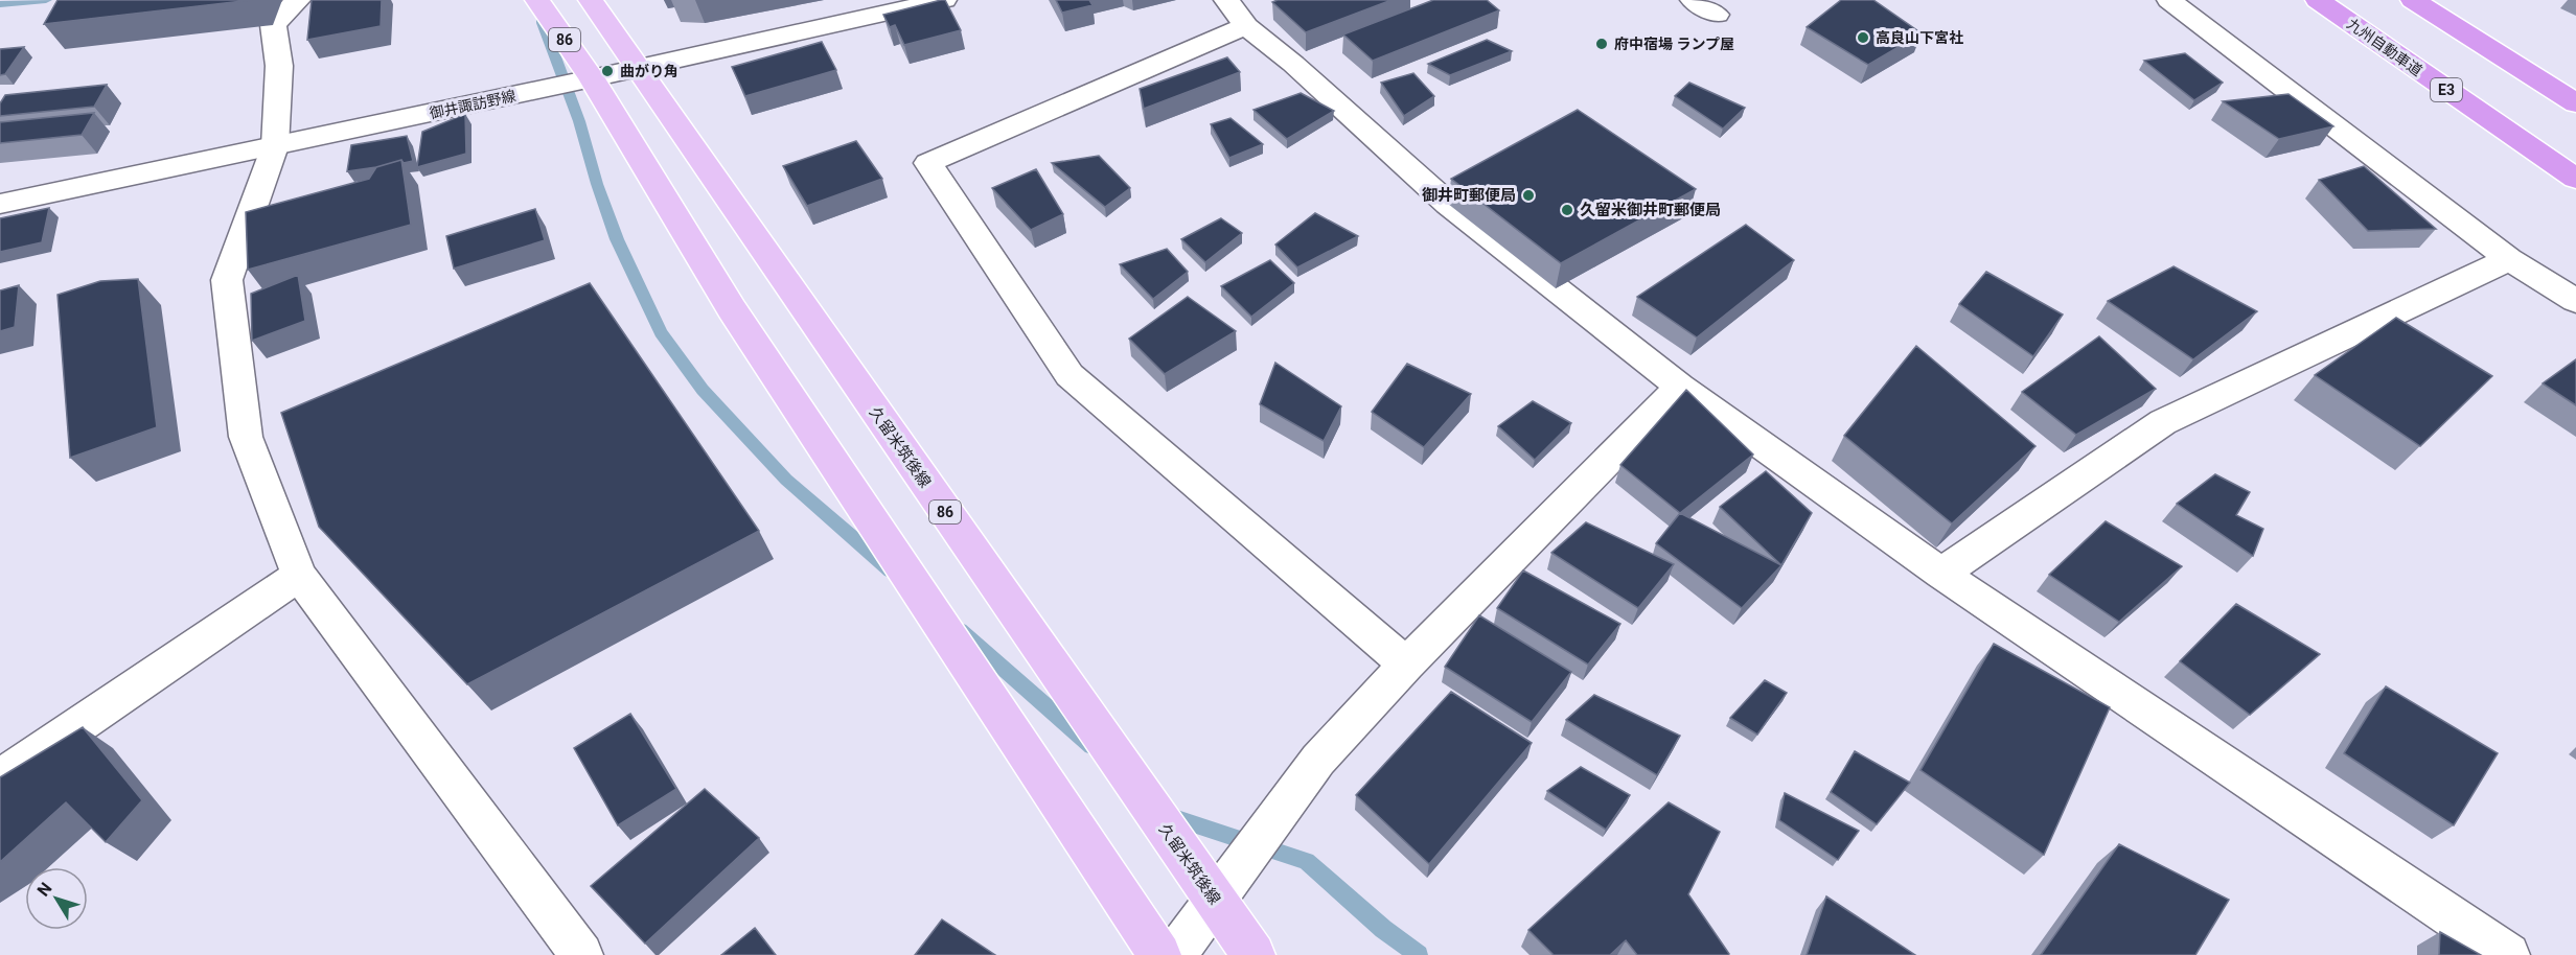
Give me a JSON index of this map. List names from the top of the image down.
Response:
{
  "streets": {
    "highway": ["九州自動車道", "E3"],
    "main road": ["86", "久留米筑後線"],
    "street": ["御井諏訪野線"]
  },
  "crossings": [
    ["86", "御井諏訪野線"],
    ["御井諏訪野線", "久留米筑後線"]
  ],
  "places": [
    "高良山下宮社",
    "府中宿場 ランプ屋",
    "曲がり角",
    "御井町郵便局",
    "久留米御井町郵便局"
  ],
  "north": "top left"
}
